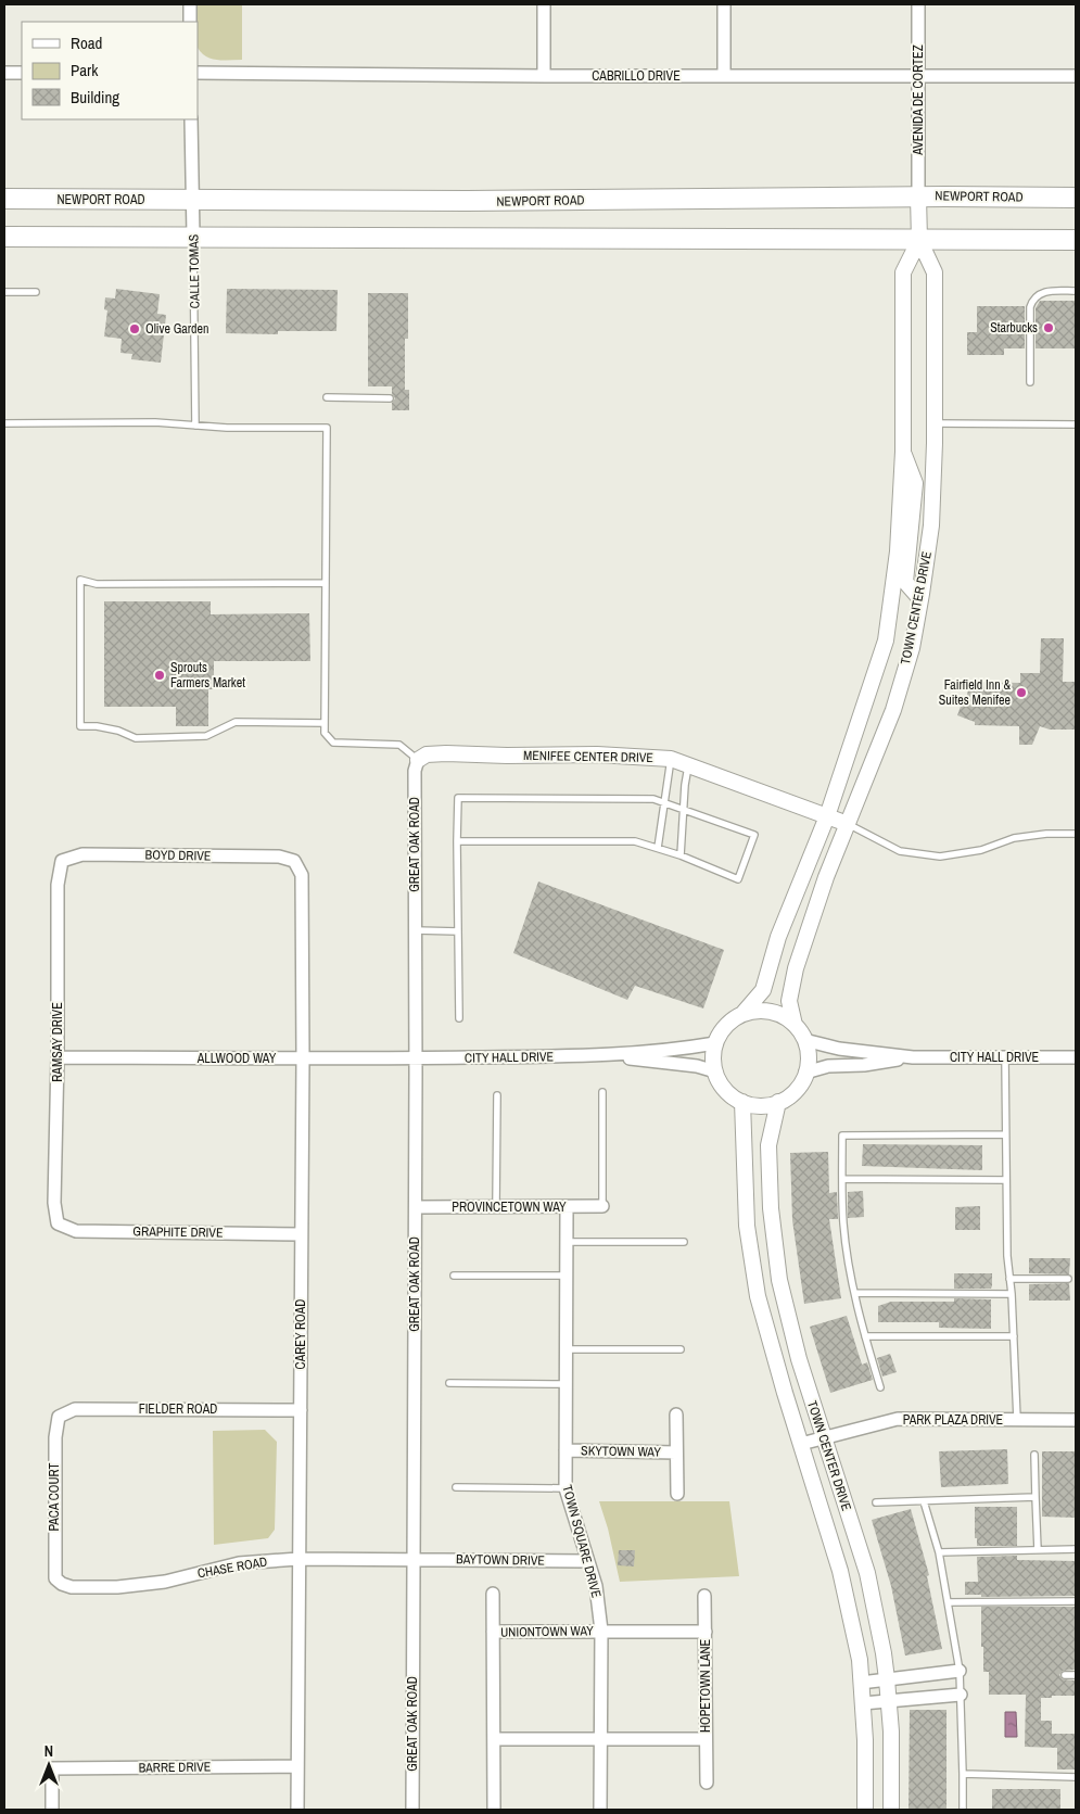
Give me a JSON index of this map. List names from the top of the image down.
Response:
{
  "streets": {
    "main road": ["NEWPORT ROAD"],
    "street": [
      "CABRILLO DRIVE",
      "AVENIDA DE CORTEZ",
      "CALLE TOMAS",
      "TOWN CENTER DRIVE",
      "MENIFEE CENTER DRIVE",
      "GREAT OAK ROAD",
      "BOYD DRIVE",
      "RAMSAY DRIVE",
      "CITY HALL DRIVE",
      "ALLWOOD WAY",
      "PROVINCETOWN WAY",
      "GRAPHITE DRIVE",
      "CAREY ROAD",
      "FIELDER ROAD",
      "PARK PLAZA DRIVE",
      "SKYTOWN WAY",
      "PACA COURT",
      "TOWN SQUARE DRIVE",
      "BAYTOWN DRIVE",
      "CHASE ROAD",
      "UNIONTOWN WAY",
      "HOPETOWN LANE",
      "BARRE DRIVE"
    ]
  },
  "crossings": [
    ["CABRILLO DRIVE", "AVENIDA DE CORTEZ"],
    ["AVENIDA DE CORTEZ", "NEWPORT ROAD"],
    ["AVENIDA DE CORTEZ", "TOWN CENTER DRIVE"],
    ["NEWPORT ROAD", "CALLE TOMAS"],
    ["NEWPORT ROAD", "TOWN CENTER DRIVE"],
    ["TOWN CENTER DRIVE", "MENIFEE CENTER DRIVE"],
    ["TOWN CENTER DRIVE", "CITY HALL DRIVE"],
    ["TOWN CENTER DRIVE", "PARK PLAZA DRIVE"],
    ["MENIFEE CENTER DRIVE", "GREAT OAK ROAD"],
    ["GREAT OAK ROAD", "CITY HALL DRIVE"],
    ["GREAT OAK ROAD", "ALLWOOD WAY"],
    ["GREAT OAK ROAD", "PROVINCETOWN WAY"],
    ["GREAT OAK ROAD", "BAYTOWN DRIVE"],
    ["GREAT OAK ROAD", "CHASE ROAD"],
    ["BOYD DRIVE", "RAMSAY DRIVE"],
    ["BOYD DRIVE", "CAREY ROAD"],
    ["RAMSAY DRIVE", "ALLWOOD WAY"],
    ["RAMSAY DRIVE", "GRAPHITE DRIVE"],
    ["CITY HALL DRIVE", "ALLWOOD WAY"],
    ["ALLWOOD WAY", "CAREY ROAD"],
    ["PROVINCETOWN WAY", "TOWN SQUARE DRIVE"],
    ["GRAPHITE DRIVE", "CAREY ROAD"],
    ["CAREY ROAD", "FIELDER ROAD"],
    ["CAREY ROAD", "CHASE ROAD"],
    ["CAREY ROAD", "BARRE DRIVE"],
    ["FIELDER ROAD", "PACA COURT"],
    ["SKYTOWN WAY", "TOWN SQUARE DRIVE"],
    ["PACA COURT", "CHASE ROAD"],
    ["TOWN SQUARE DRIVE", "BAYTOWN DRIVE"],
    ["TOWN SQUARE DRIVE", "UNIONTOWN WAY"],
    ["TOWN SQUARE DRIVE", "HOPETOWN LANE"],
    ["BAYTOWN DRIVE", "CHASE ROAD"],
    ["UNIONTOWN WAY", "HOPETOWN LANE"]
  ],
  "places": [
    "Starbucks",
    "Olive Garden",
    "Sprouts Farmers Market",
    "Fairfield Inn & Suites Menifee"
  ],
  "legend": ["Road", "Park", "Building"],
  "north": "top"
}
